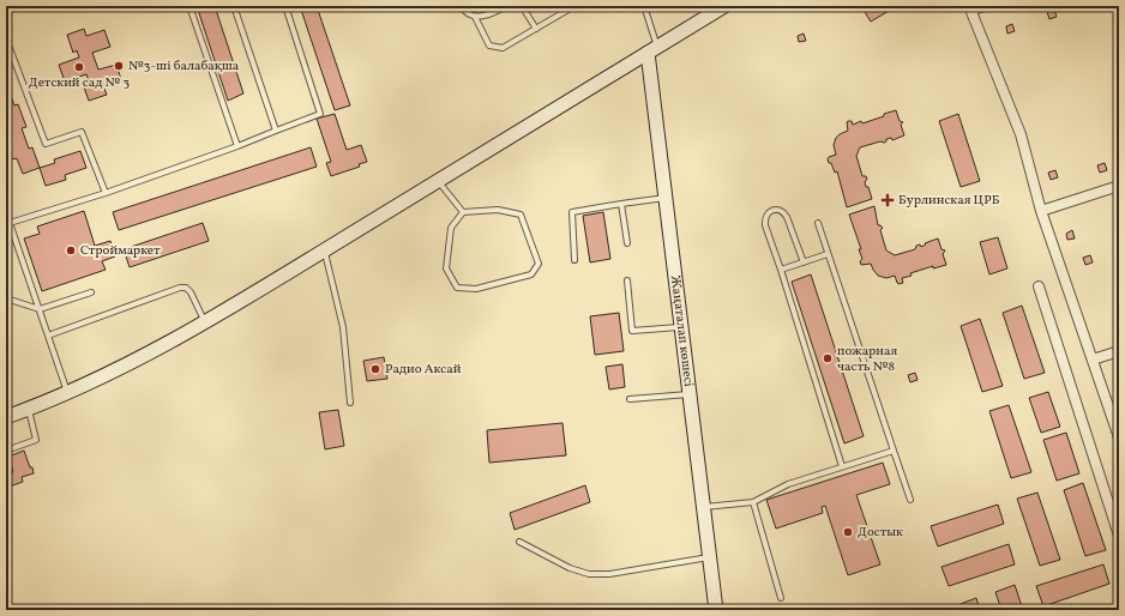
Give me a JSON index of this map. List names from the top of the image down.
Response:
{
  "streets": {
    "main road": ["Жаңаталап көшесі"]
  },
  "places": {
    "other": [
      "№3-ші балабақша",
      "Детский сад № 3",
      "Строймаркет",
      "пожарная часть №8",
      "Радио Аксай",
      "Достык"
    ],
    "health": ["Бурлинская ЦРБ"]
  }
}
